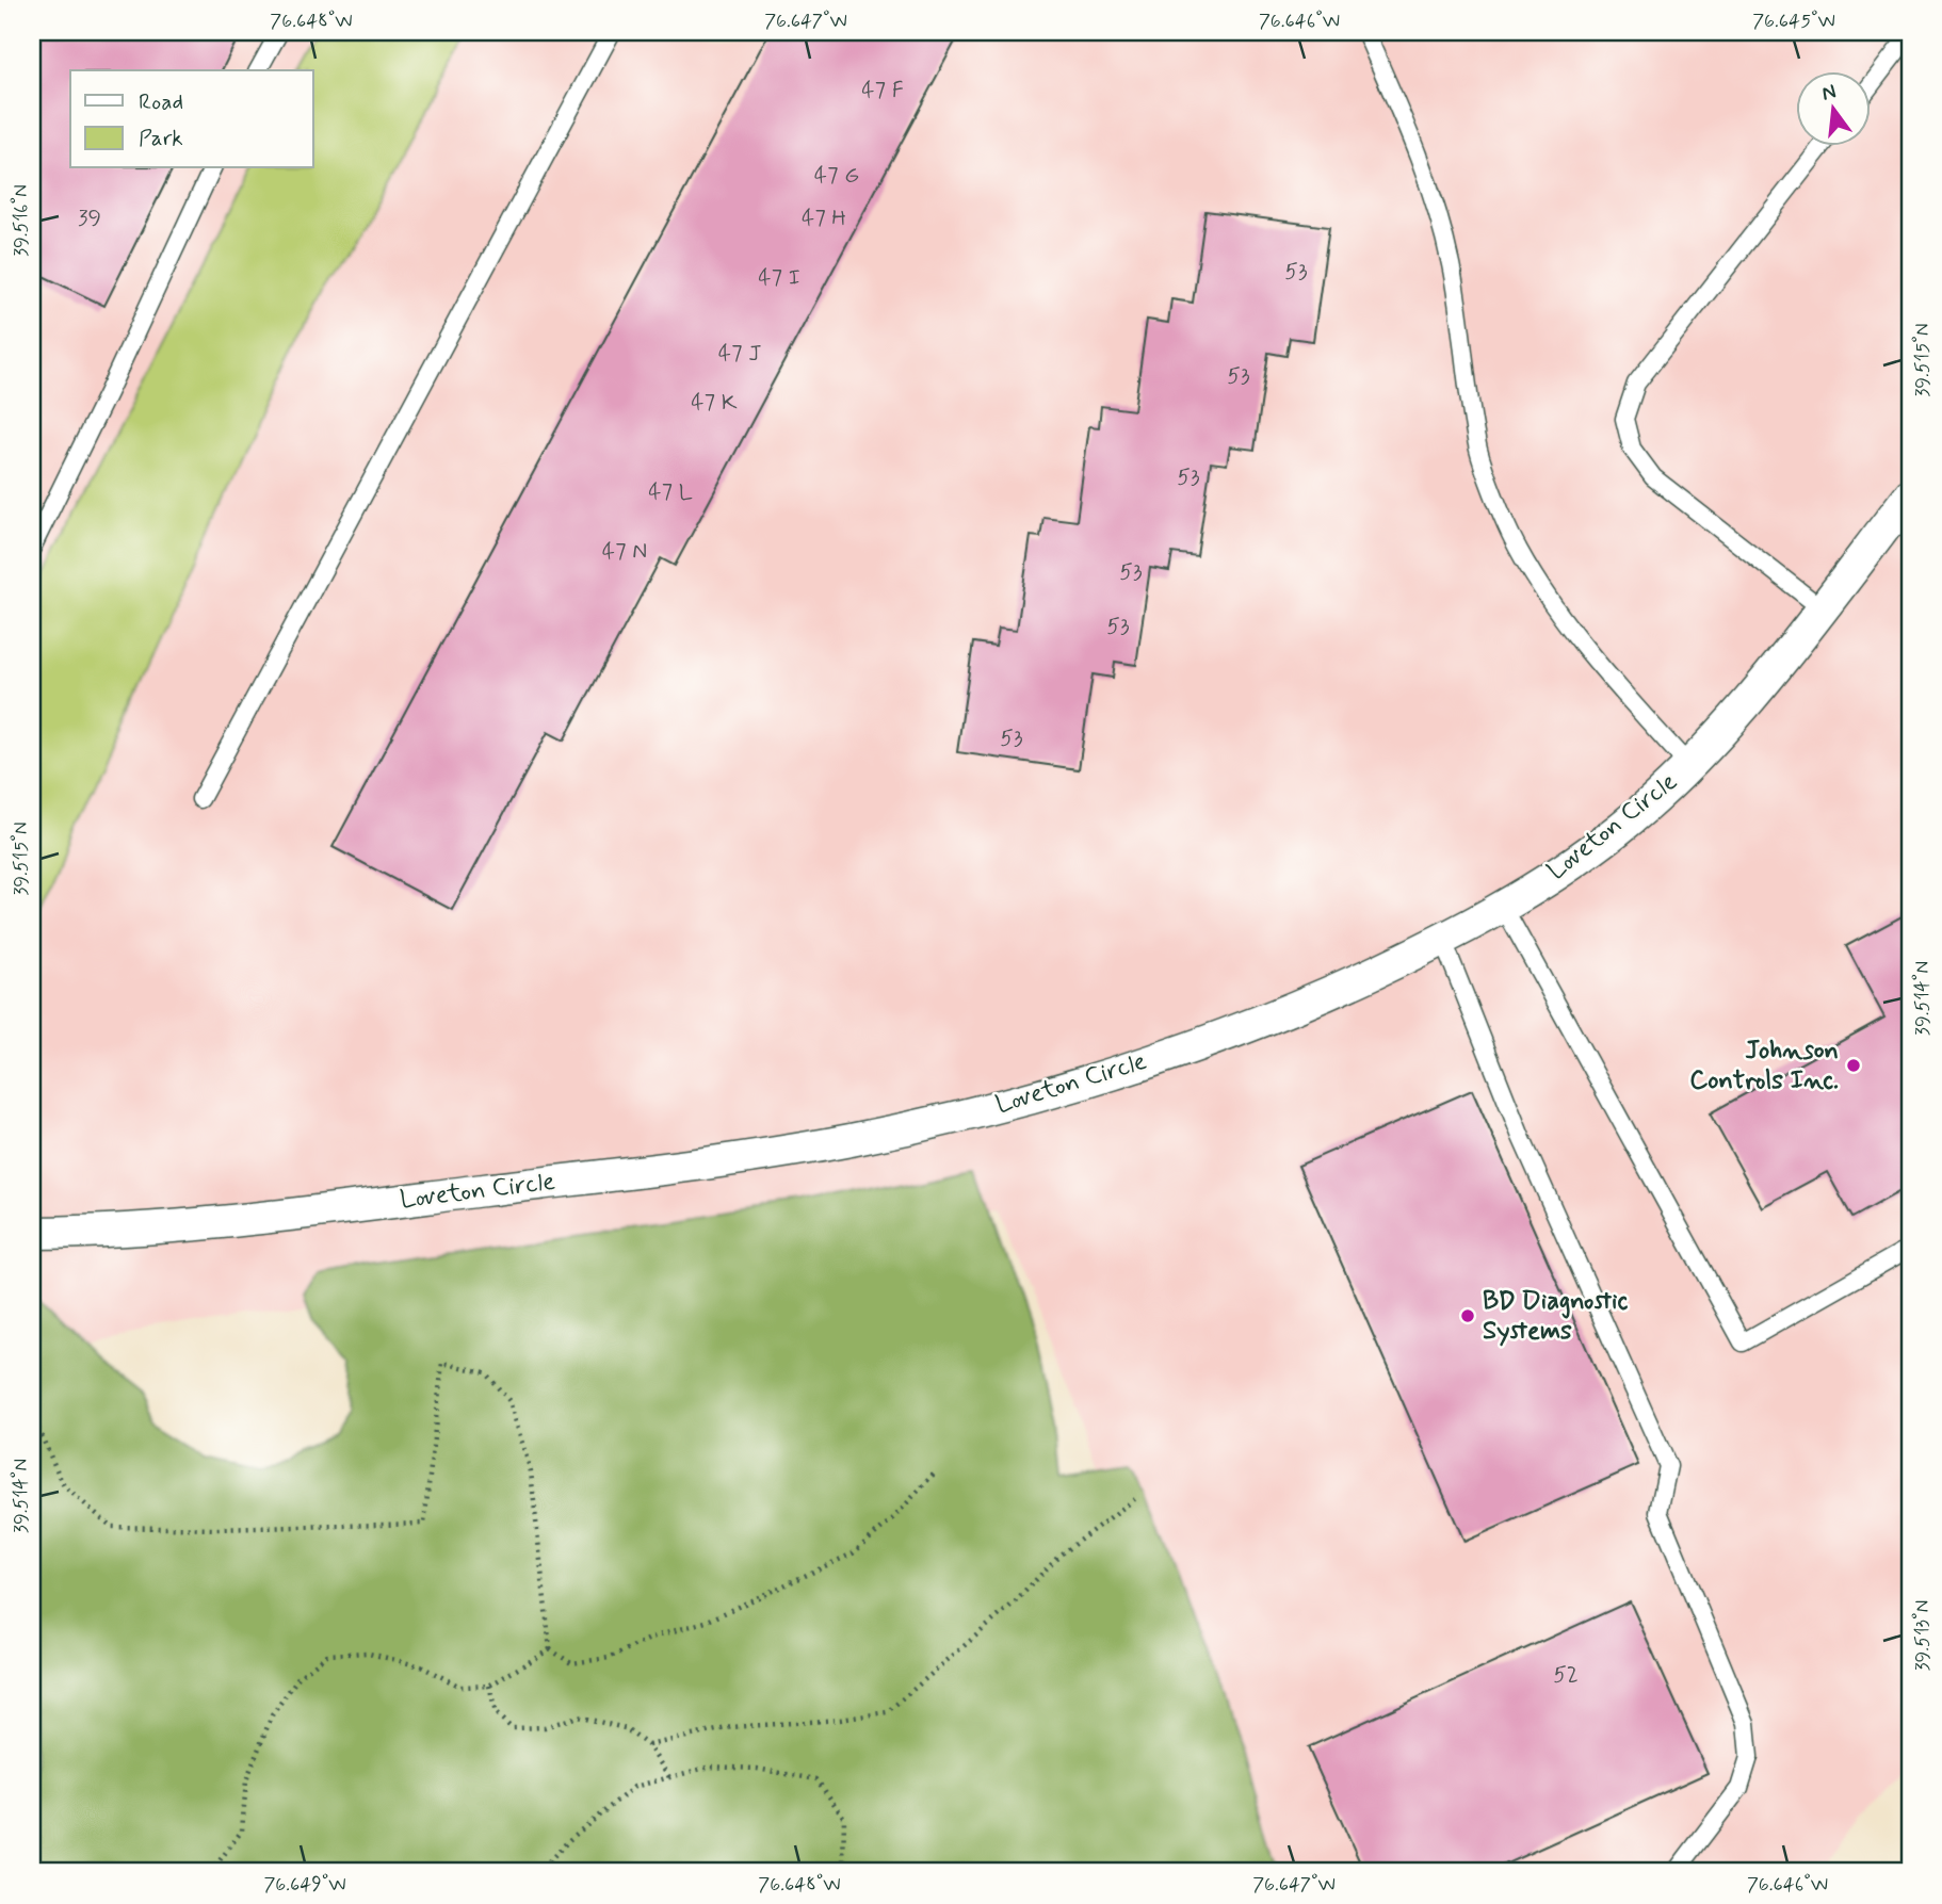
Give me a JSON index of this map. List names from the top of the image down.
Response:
{
  "streets": {
    "street": ["Loveton Circle"]
  },
  "places": ["Johnson Controls Inc.", "BD Diagnostic Systems"],
  "house_numbers": [
    "47 F",
    "47 G",
    "39",
    "47 H",
    "53",
    "47 I",
    "47 J",
    "53",
    "47 K",
    "53",
    "47 L",
    "47 N",
    "53",
    "53",
    "53",
    "52"
  ],
  "legend": ["Road", "Park"],
  "north": "top",
  "coordinates": [
    "76.648°W",
    "76.647°W",
    "76.646°W",
    "76.645°W",
    "39.516°N",
    "39.515°N",
    "39.514°N",
    "39.513°N",
    "76.649°W"
  ]
}
